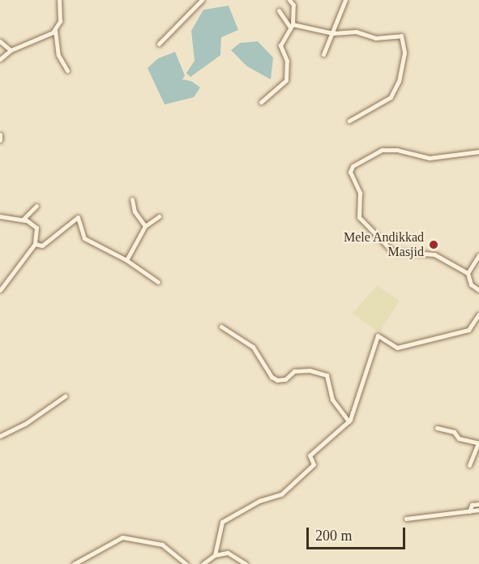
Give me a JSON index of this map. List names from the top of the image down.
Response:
{
  "places": ["Mele Andikkad Masjid"],
  "scale_bar": "200 m"
}
